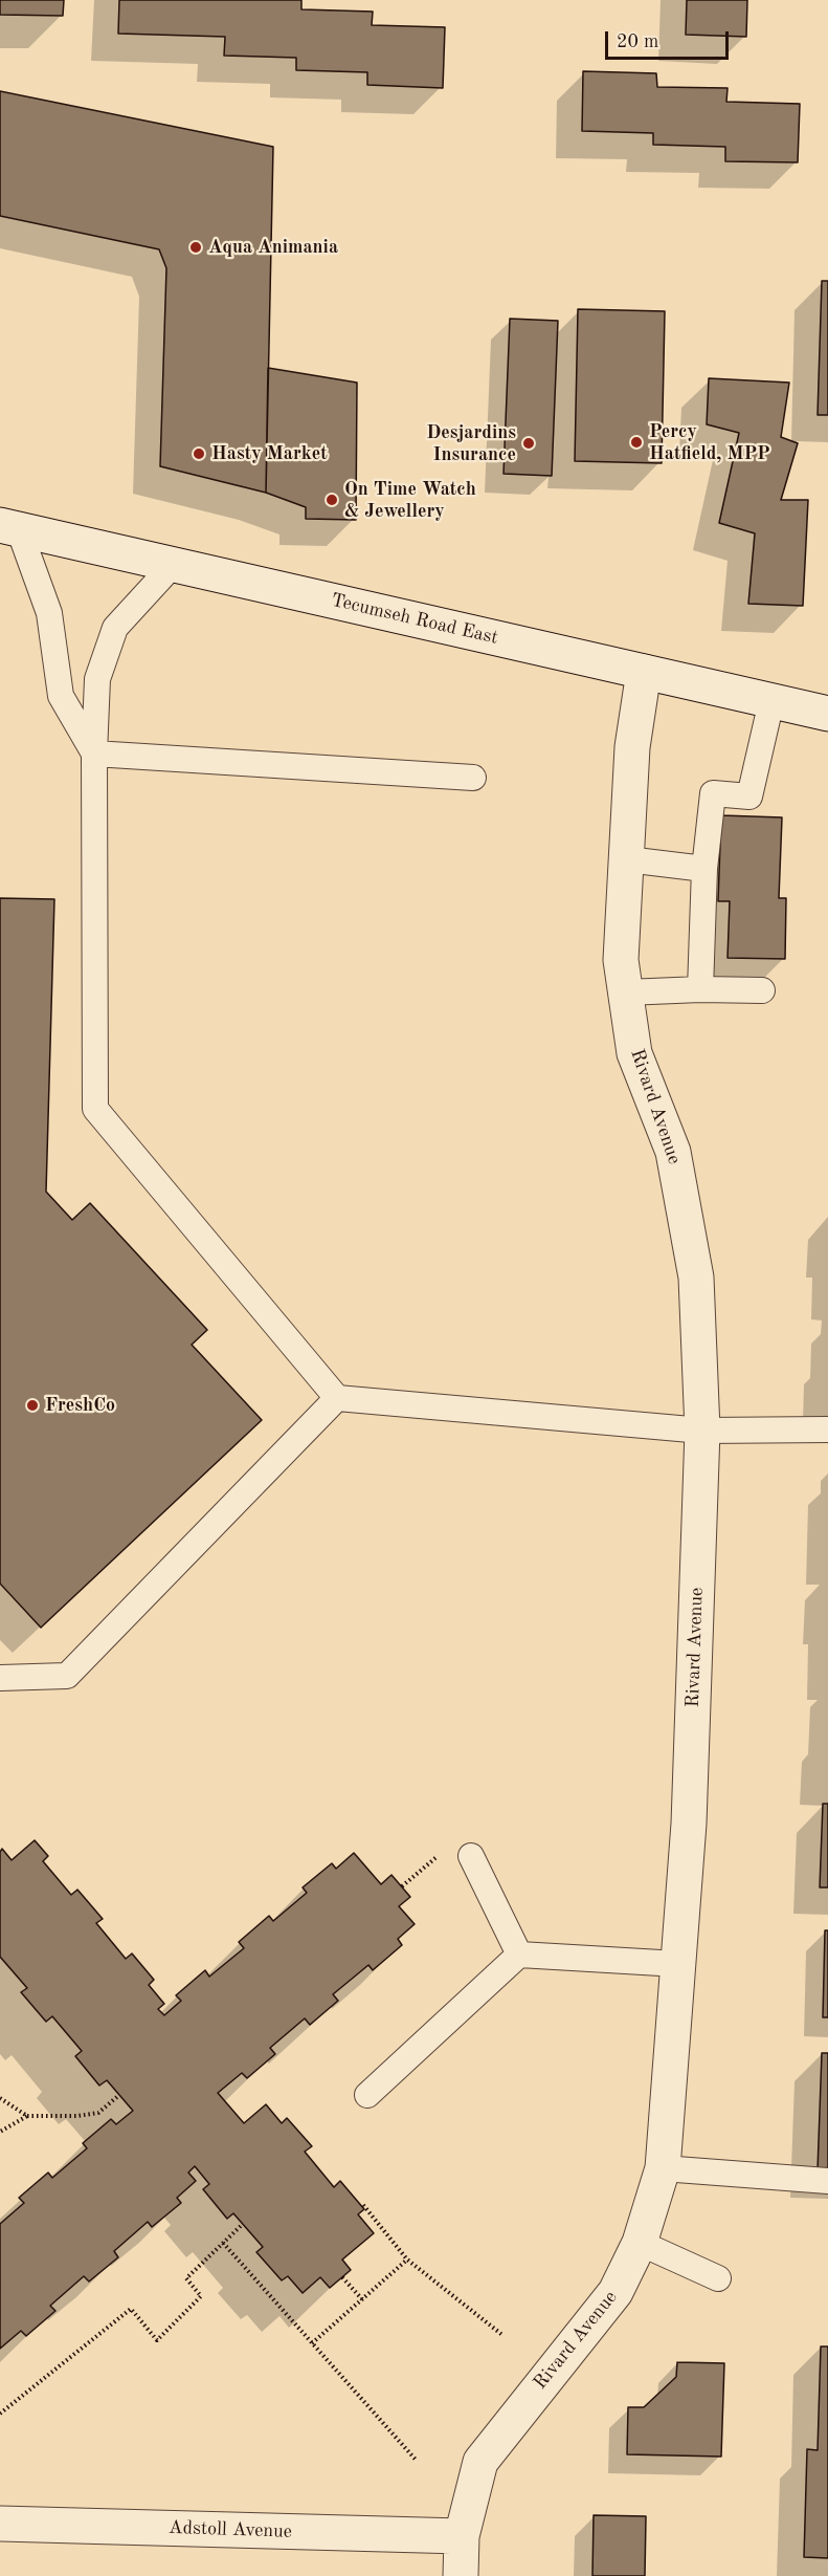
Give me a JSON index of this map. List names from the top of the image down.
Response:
{
  "streets": {
    "street": ["Tecumseh Road East", "Rivard Avenue", "Adstoll Avenue"]
  },
  "crossings": [
    ["Tecumseh Road East", "Rivard Avenue"],
    ["Rivard Avenue", "Adstoll Avenue"]
  ],
  "places": [
    "Aqua Animania",
    "Percy Hatfield, MPP",
    "Desjardins Insurance",
    "Hasty Market",
    "On Time Watch & Jewellery",
    "FreshCo"
  ],
  "scale_bar": "20 m"
}
